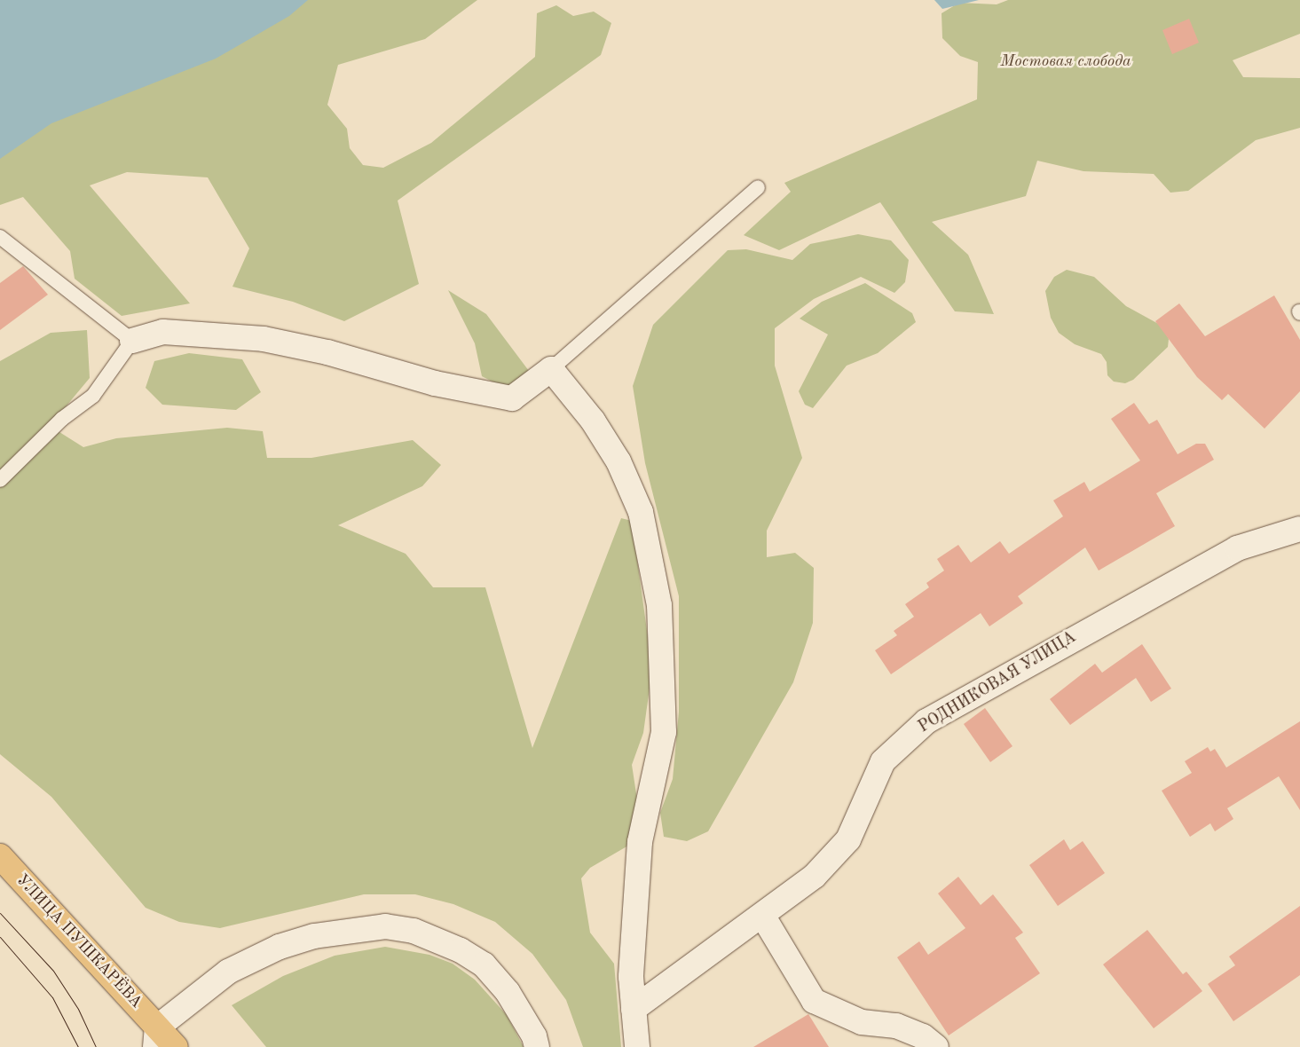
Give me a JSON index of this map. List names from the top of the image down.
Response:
{
  "streets": {
    "main road": ["УЛИЦА ПУШКАРЁВА"],
    "street": ["РОДНИКОВАЯ УЛИЦА"]
  },
  "parks": ["Мостовая слобода"]
}
